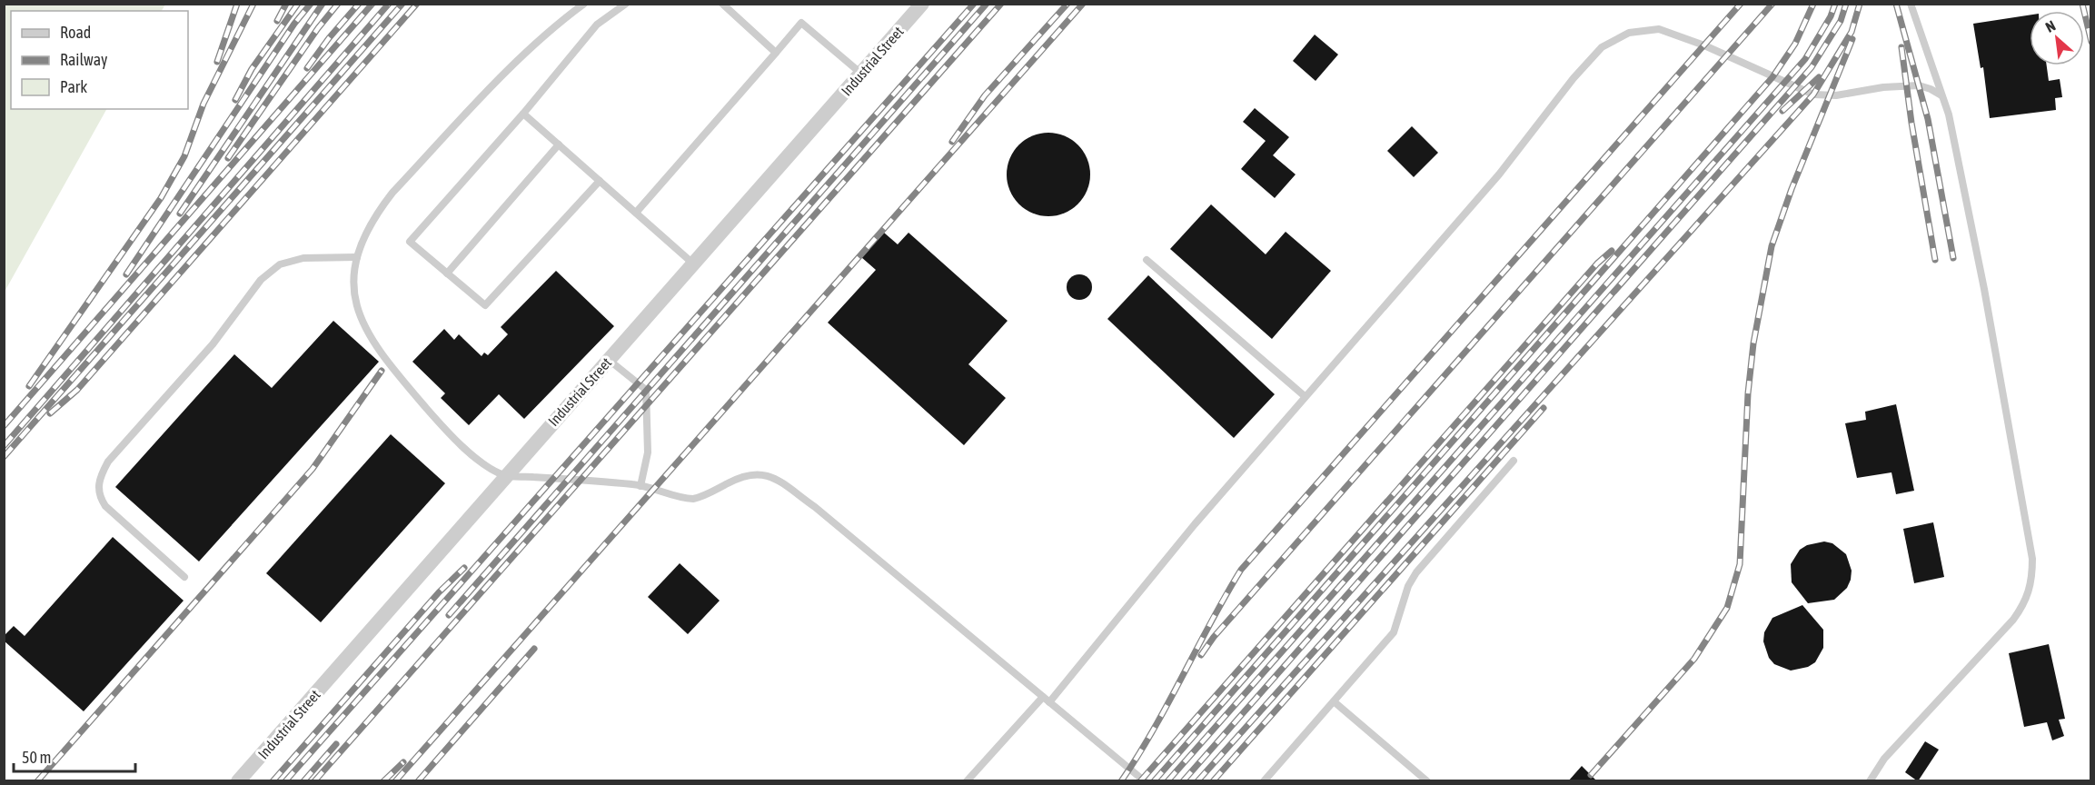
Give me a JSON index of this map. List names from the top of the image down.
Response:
{
  "streets": {
    "street": ["Industrial Street"]
  },
  "legend": ["Road", "Railway", "Park"],
  "scale_bar": "50 m",
  "north": "top left"
}
